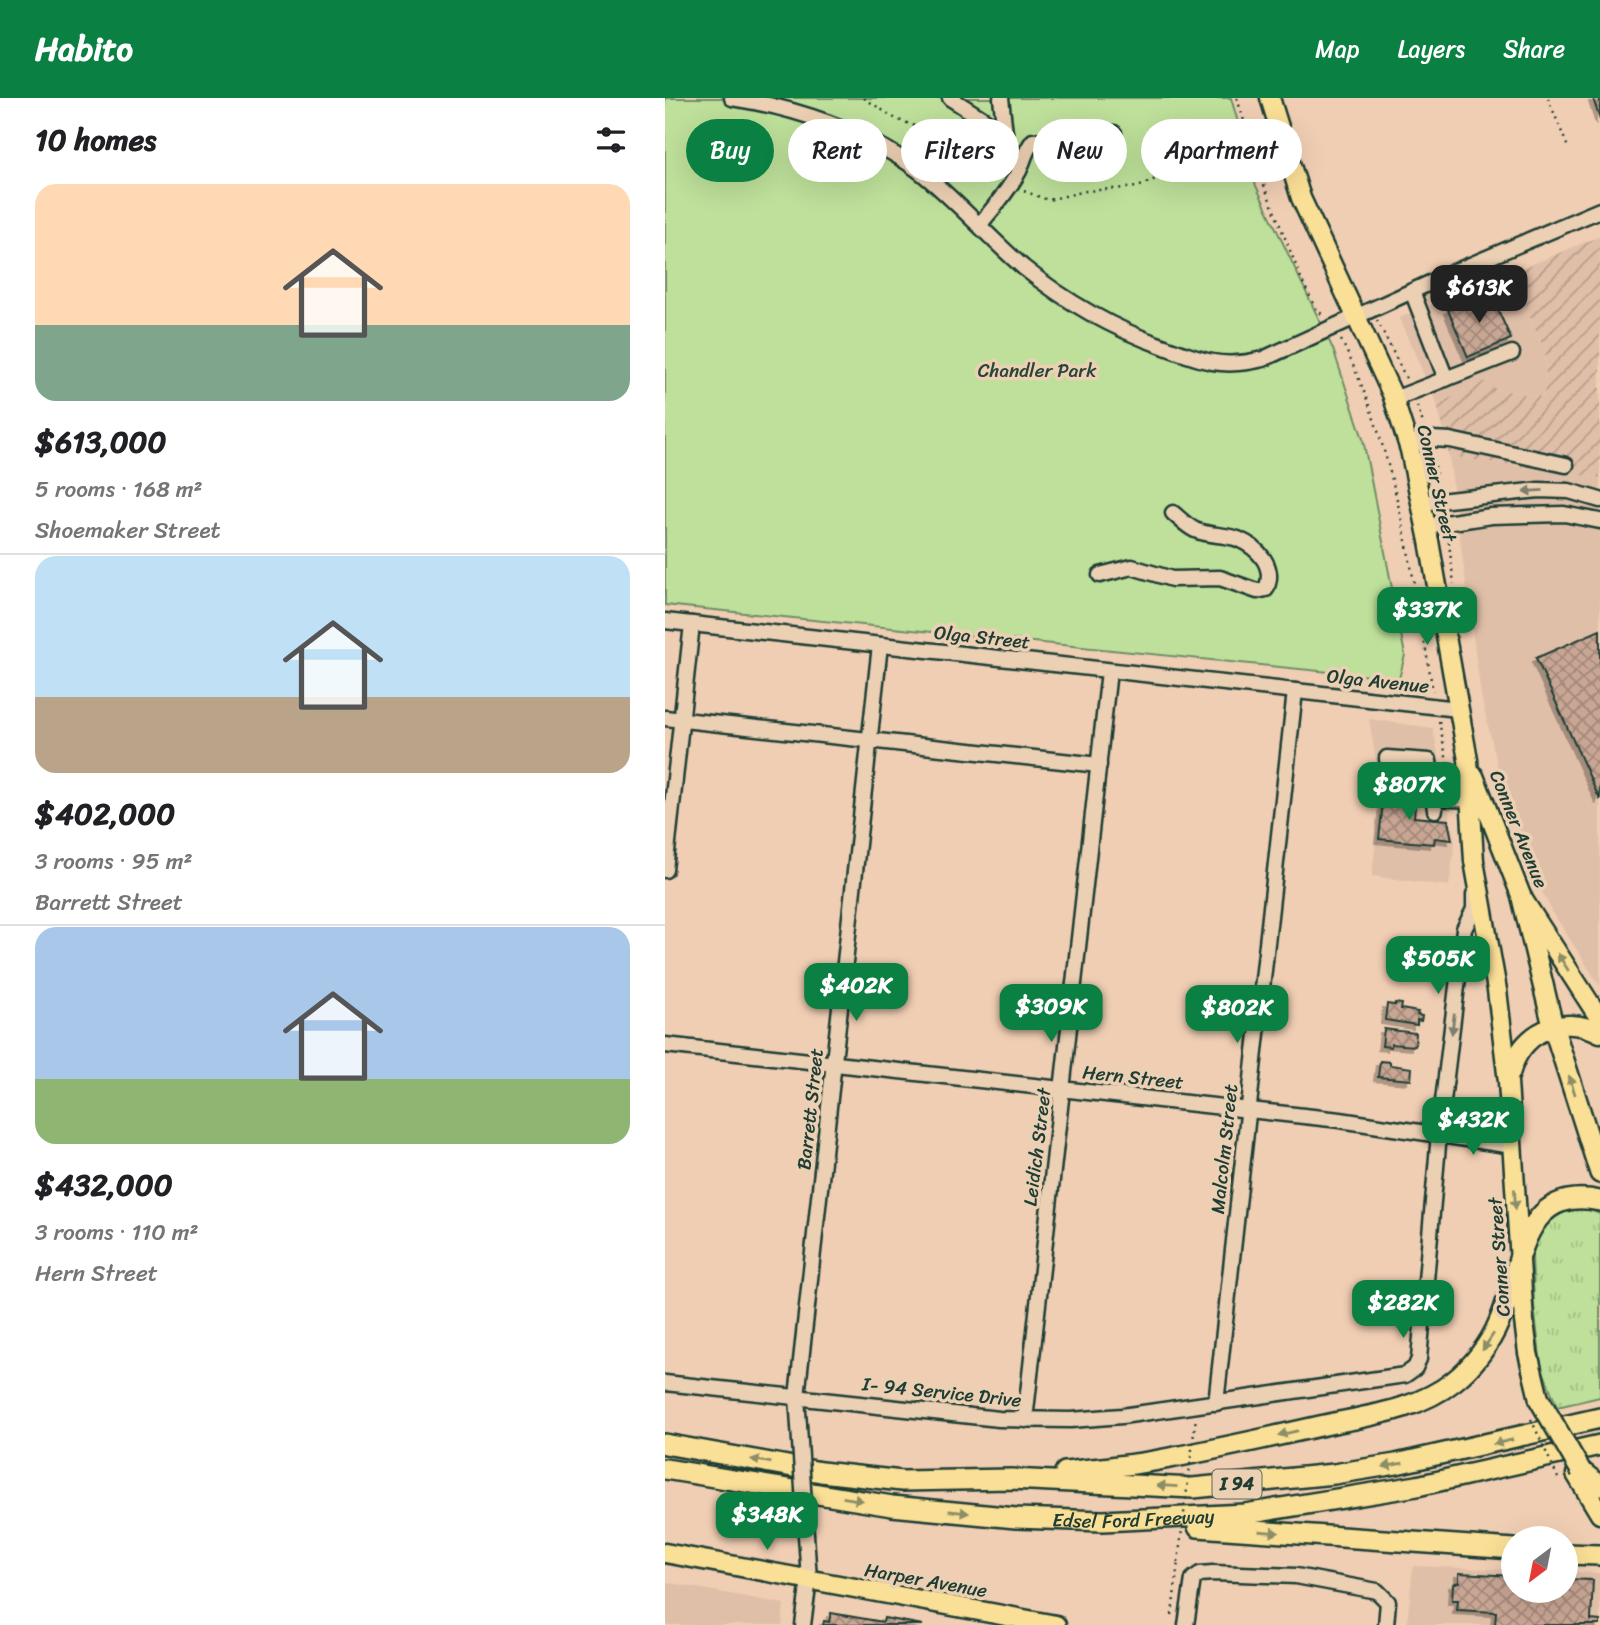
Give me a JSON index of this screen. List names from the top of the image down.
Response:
{
  "streets": {
    "highway": ["I 94", "Edsel Ford Freeway"],
    "main road": ["Conner Street", "Conner Avenue", "Harper Avenue"],
    "street": [
      "Olga Street",
      "Olga Avenue",
      "Hern Street",
      "Barrett Street",
      "Leidich Street",
      "Malcolm Street",
      "I- 94 Service Drive"
    ]
  },
  "crossings": [
    ["Conner Street", "Olga Avenue"],
    ["Conner Street", "Conner Avenue"],
    ["Conner Street", "Hern Street"],
    ["Olga Street", "Olga Avenue"],
    ["Olga Street", "Barrett Street"],
    ["Olga Street", "Leidich Street"],
    ["Olga Street", "Malcolm Street"],
    ["Olga Avenue", "Malcolm Street"],
    ["Hern Street", "Barrett Street"],
    ["Hern Street", "Leidich Street"],
    ["Hern Street", "Malcolm Street"],
    ["Hern Street", "I- 94 Service Drive"],
    ["Barrett Street", "I- 94 Service Drive"],
    ["Barrett Street", "Harper Avenue"],
    ["Leidich Street", "I- 94 Service Drive"],
    ["Malcolm Street", "I- 94 Service Drive"]
  ],
  "one_way": ["Conner Avenue"],
  "parks": ["Chandler Park"],
  "north": "bottom left",
  "page": {
    "header": "Habito",
    "nav": ["Map", "Layers", "Share"],
    "heading": "10 homes",
    "chip": [
      "Buy",
      "Rent",
      "Filters",
      "New",
      "Apartment"
    ],
    "list": [
      {
        "name": "$613,000",
        "note": "5 rooms · 168 m² · Shoemaker Street"
      },
      {
        "name": "$402,000",
        "note": "3 rooms · 95 m² · Barrett Street"
      },
      {
        "name": "$432,000",
        "note": "3 rooms · 110 m² · Hern Street"
      }
    ],
    "price": [
      "$613K",
      "$337K",
      "$807K",
      "$505K",
      "$402K",
      "$309K",
      "$802K",
      "$432K",
      "$282K",
      "$348K"
    ]
  }
}
